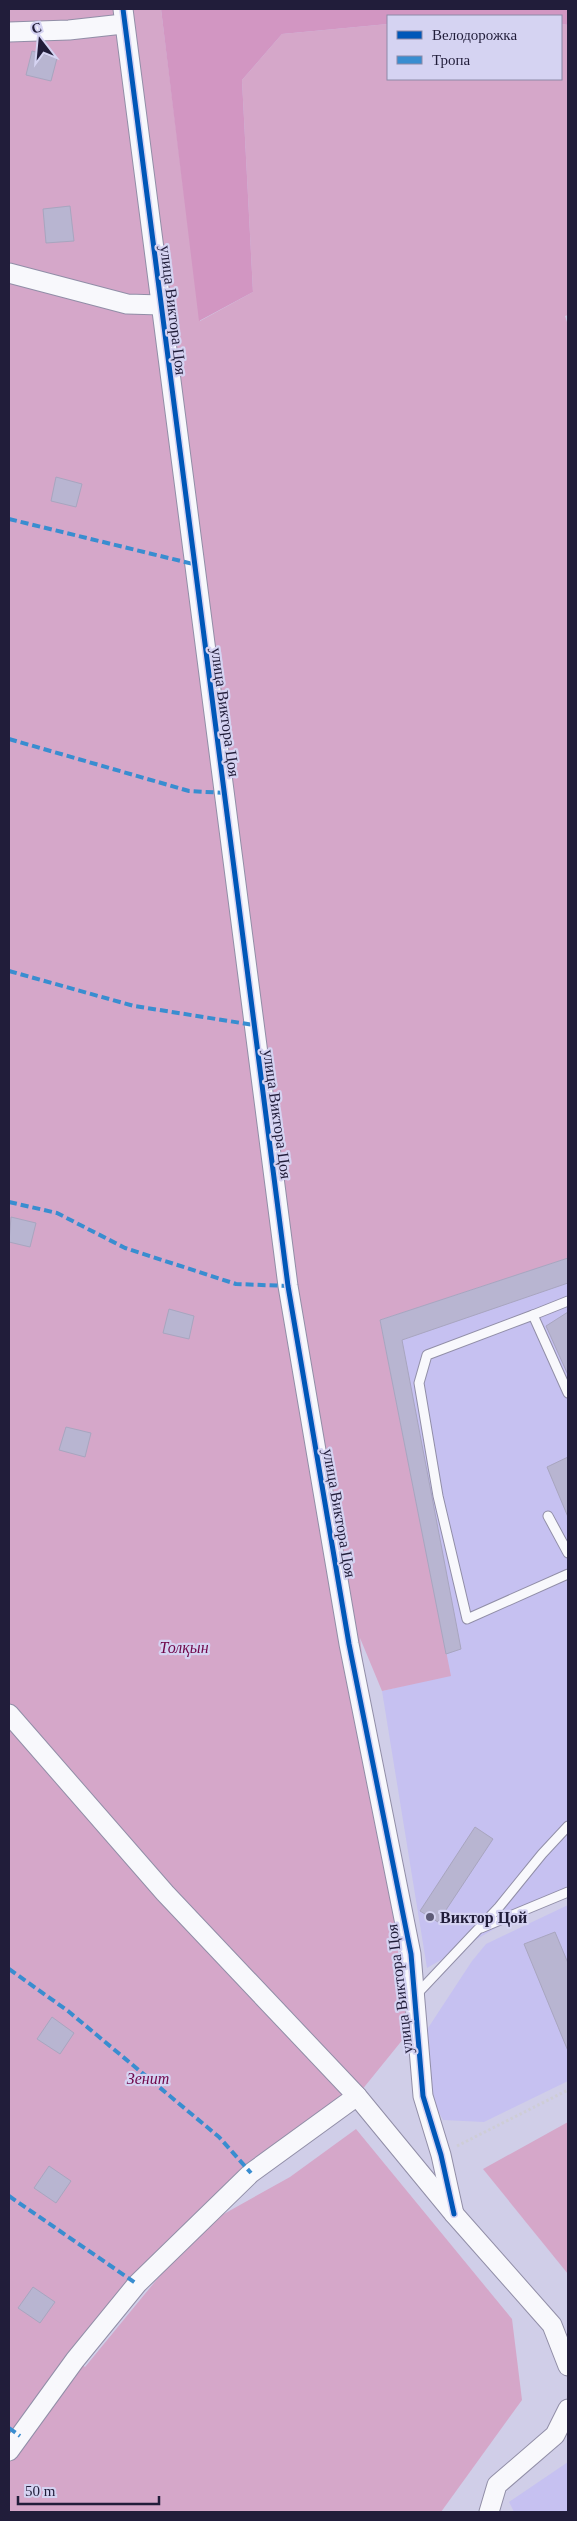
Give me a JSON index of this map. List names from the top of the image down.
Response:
{
  "streets": {
    "street": ["улица Виктора Цоя"]
  },
  "parks": ["Толқын", "Зенит"],
  "places": ["Виктор Цой"],
  "legend": ["Велодорожка", "Тропа"],
  "scale_bar": "50 m",
  "north": "top"
}
